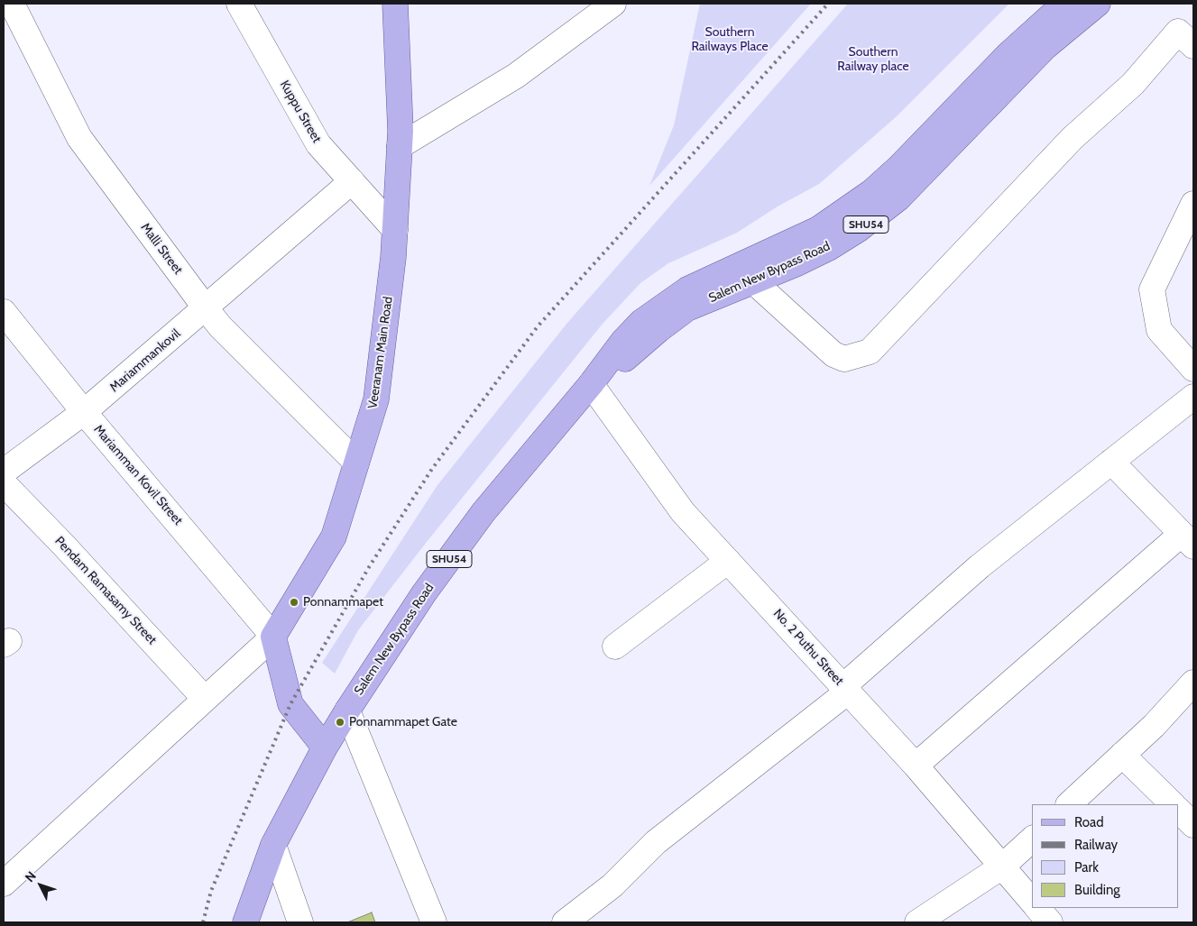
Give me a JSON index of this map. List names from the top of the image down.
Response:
{
  "streets": {
    "main road": ["SHU54", "Salem New Bypass Road", "Veeranam Main Road"],
    "street": [
      "Kuppu Street",
      "Malli Street",
      "Mariammankovil",
      "Mariamman Kovil Street",
      "Pendam Ramasamy Street",
      "No. 2 Puthu Street"
    ]
  },
  "crossings": [
    ["Kuppu Street", "Veeranam Main Road"],
    ["Kuppu Street", "Mariammankovil"],
    ["Malli Street", "Veeranam Main Road"],
    ["Malli Street", "Mariammankovil"],
    ["Salem New Bypass Road", "No. 2 Puthu Street"],
    ["Veeranam Main Road", "Mariamman Kovil Street"],
    ["Mariammankovil", "Mariamman Kovil Street"]
  ],
  "parks": ["Southern Railways Place", "Southern Railway place"],
  "places": ["Ponnammapet", "Ponnammapet Gate"],
  "legend": [
    "Road",
    "Railway",
    "Park",
    "Building"
  ],
  "north": "top left"
}
